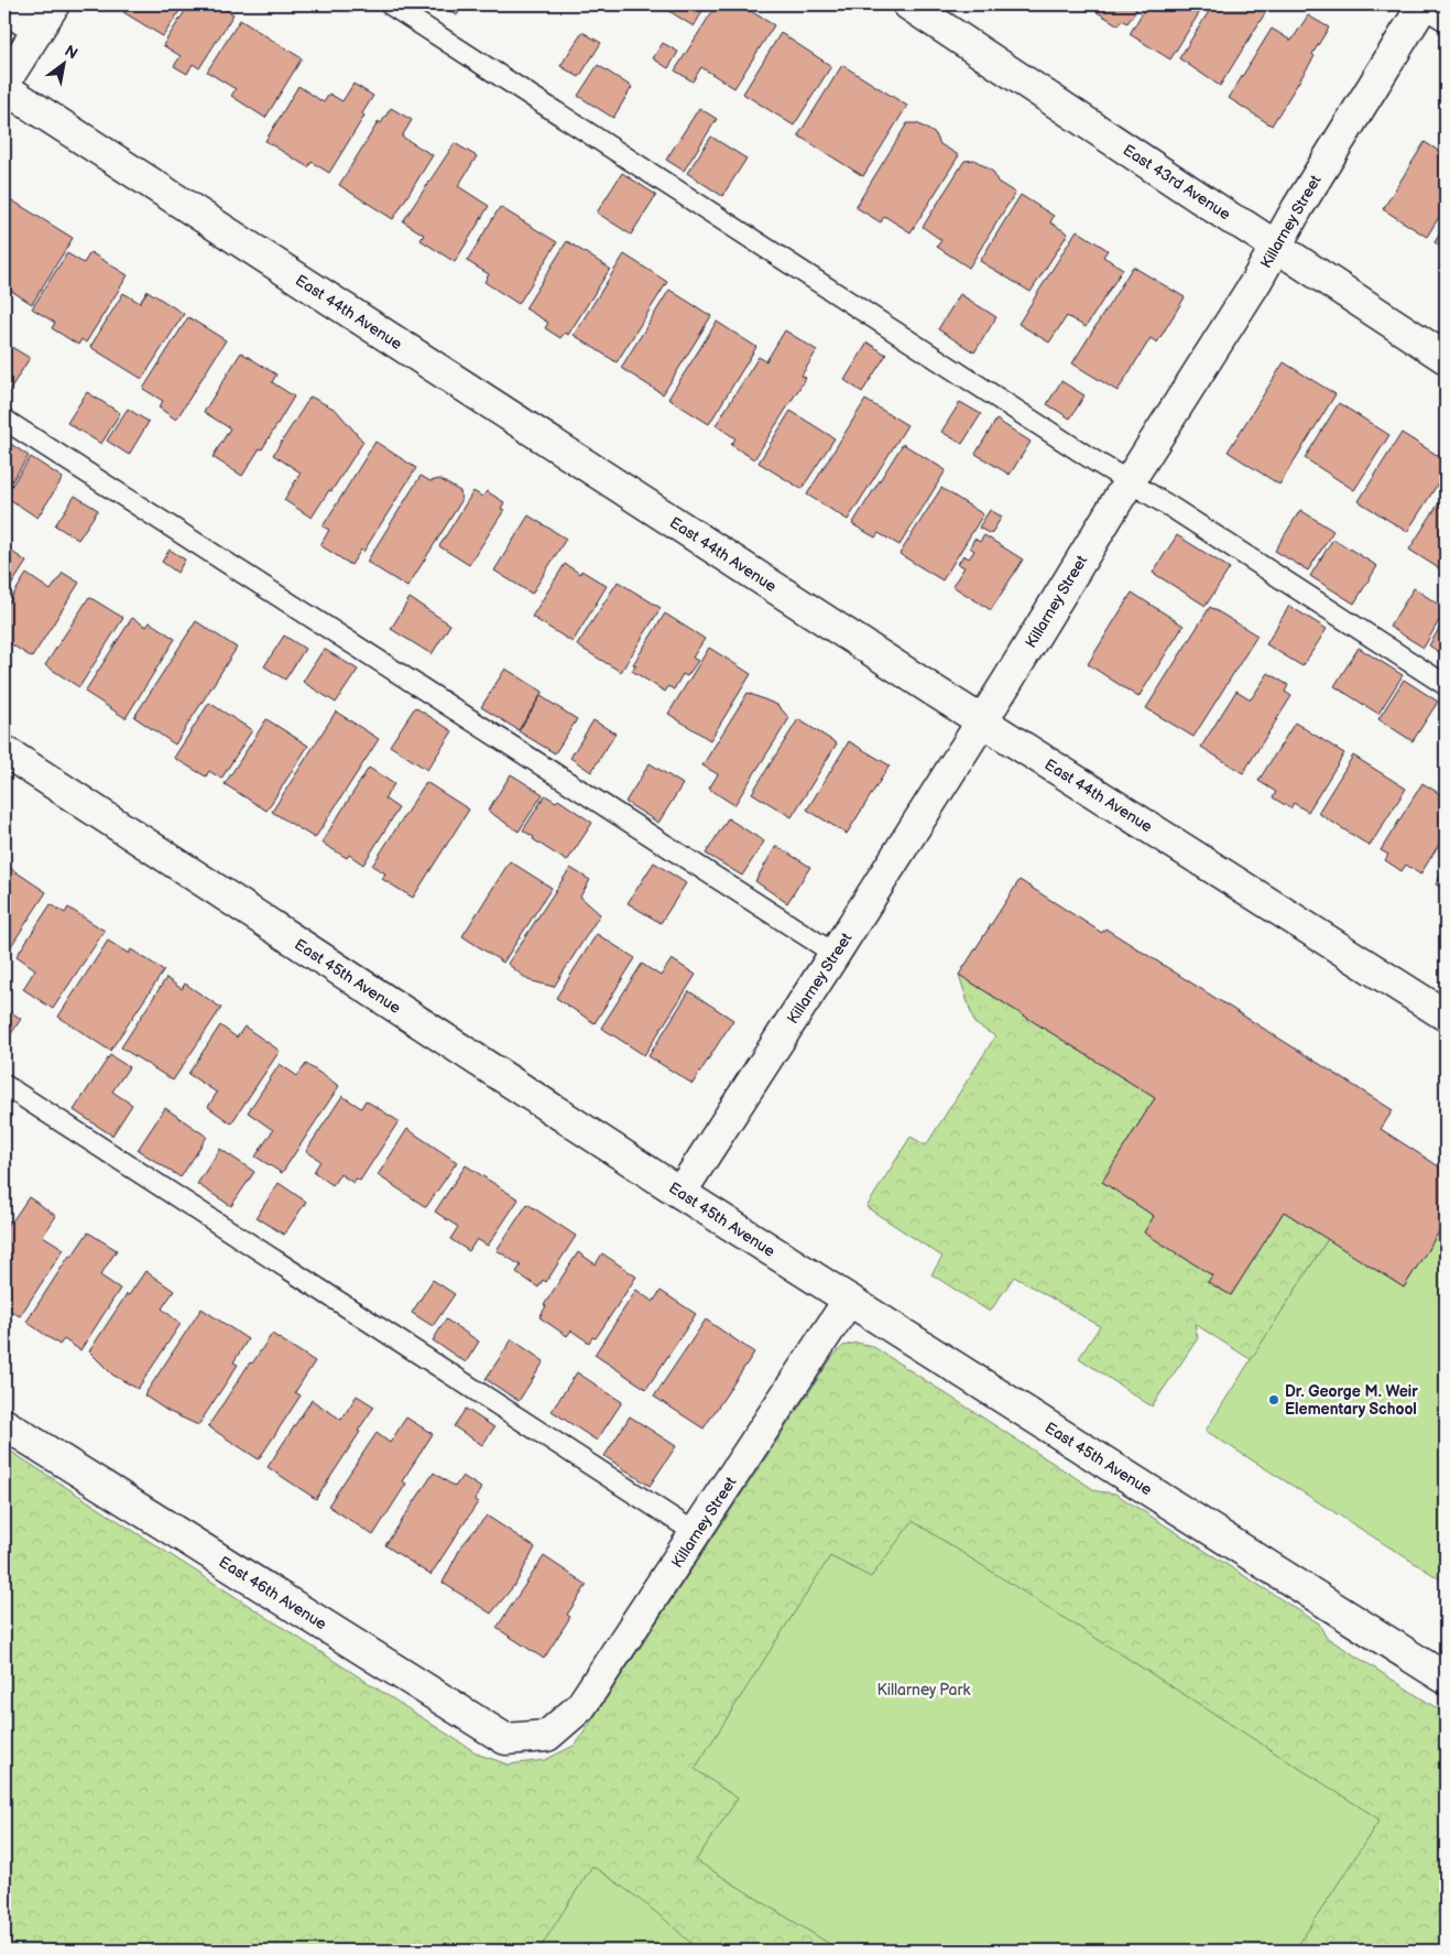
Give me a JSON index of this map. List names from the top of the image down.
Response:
{
  "streets": {
    "street": [
      "East 43rd Avenue",
      "Killarney Street",
      "East 44th Avenue",
      "East 45th Avenue",
      "East 46th Avenue"
    ]
  },
  "crossings": [
    ["East 43rd Avenue", "Killarney Street"],
    ["Killarney Street", "East 44th Avenue"],
    ["Killarney Street", "East 45th Avenue"],
    ["Killarney Street", "East 46th Avenue"]
  ],
  "parks": ["Killarney Park"],
  "places": ["Dr. George M. Weir Elementary School"],
  "north": "top right"
}
